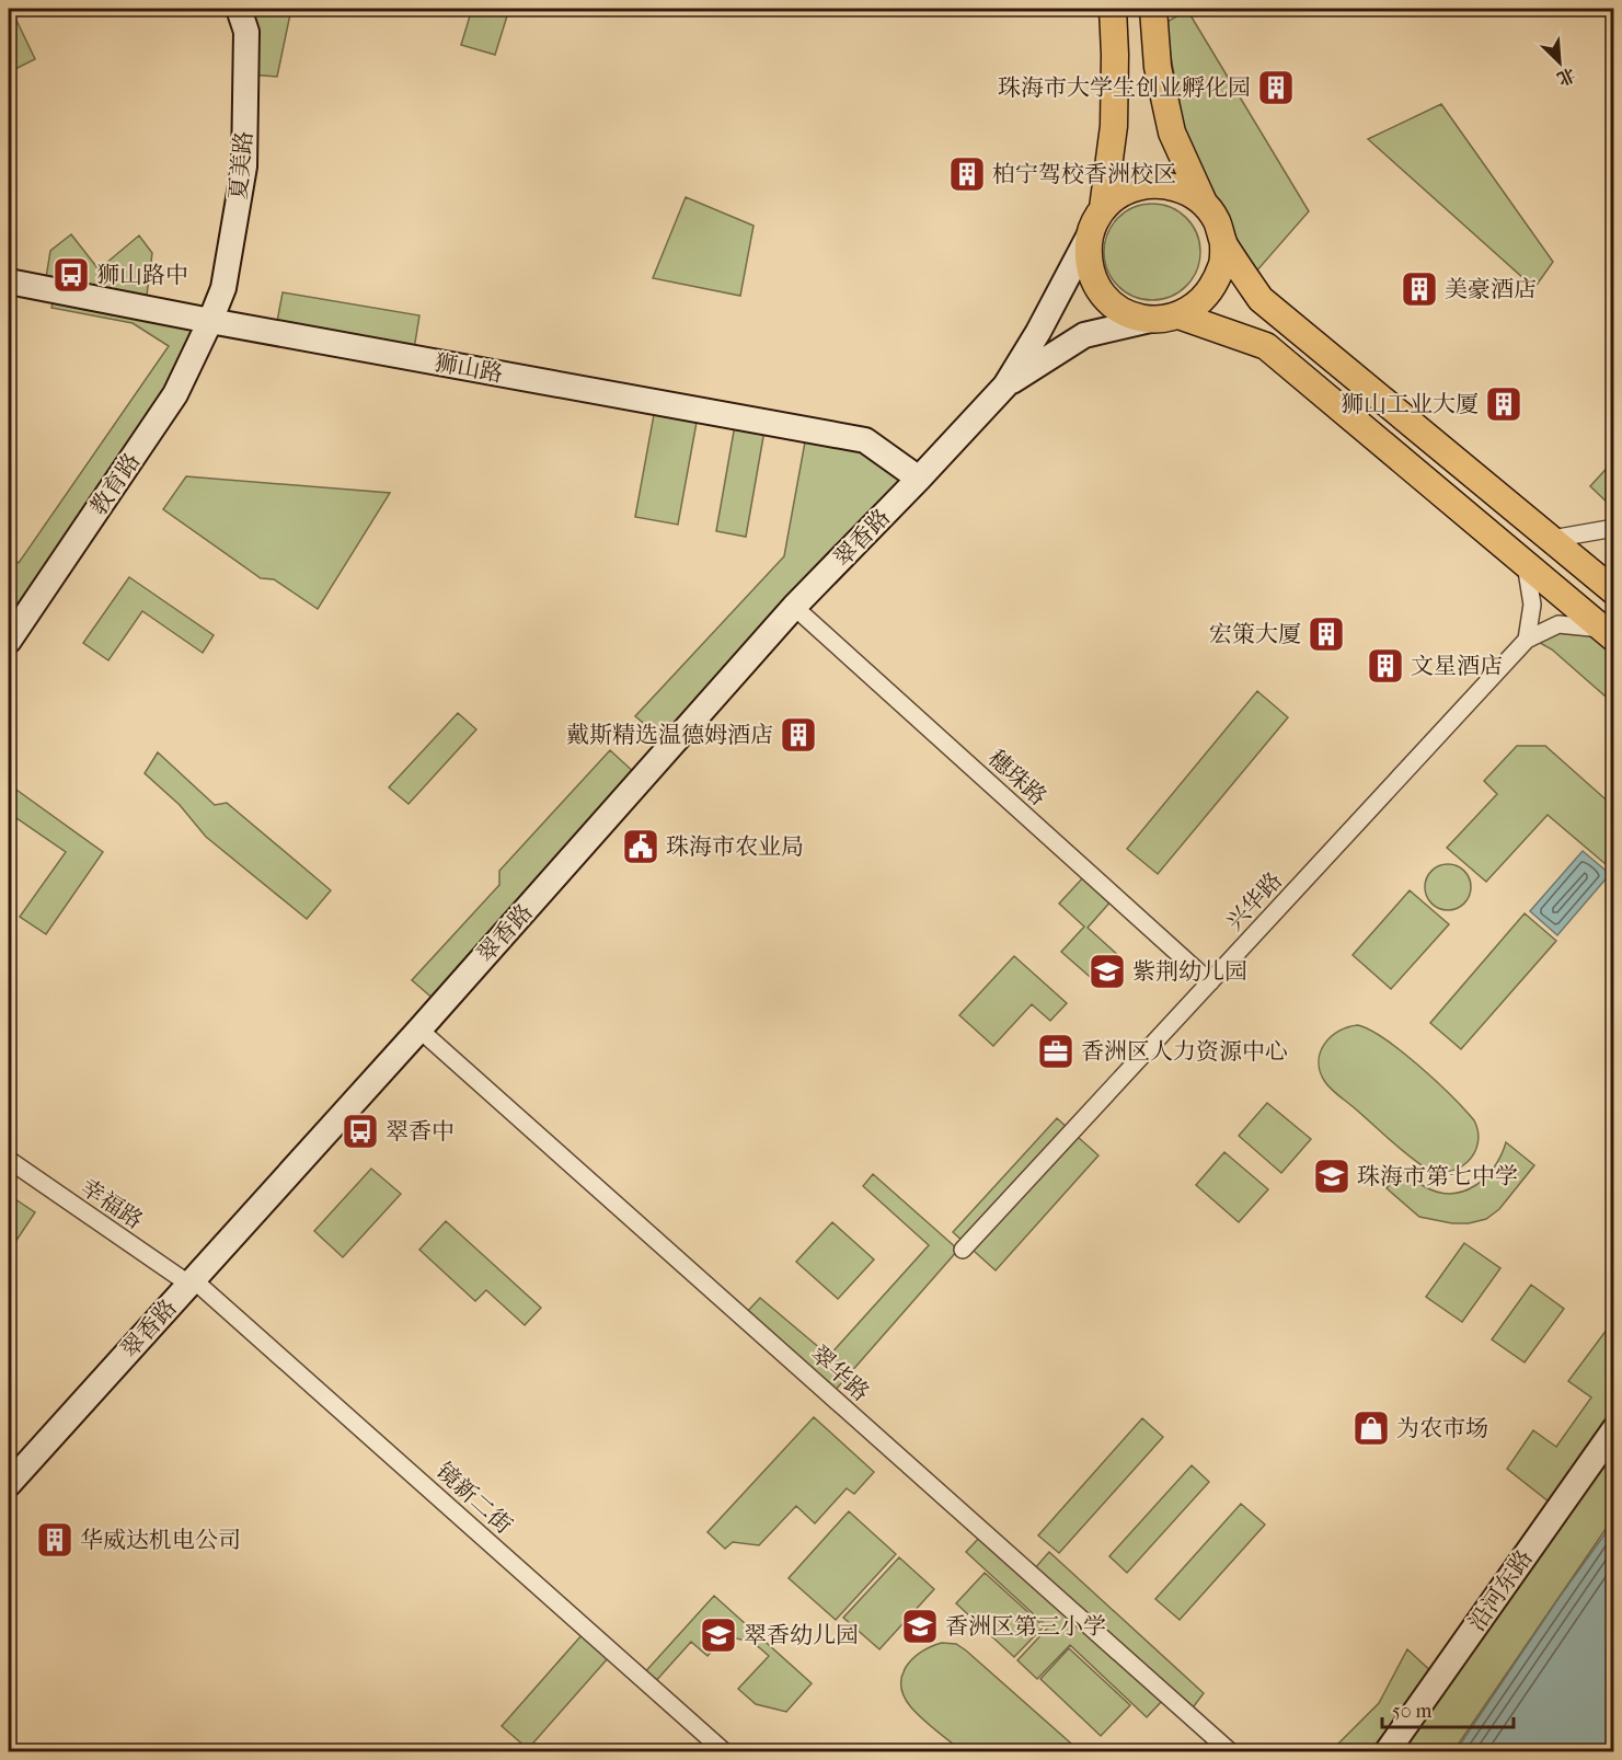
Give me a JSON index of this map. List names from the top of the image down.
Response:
{
  "streets": {
    "street": [
      "夏美路",
      "狮山路",
      "教育路",
      "翠香路",
      "穗珠路",
      "兴华路",
      "幸福路",
      "翠华路",
      "镜新二街",
      "沿河东路"
    ]
  },
  "crossings": [
    ["夏美路", "狮山路"],
    ["夏美路", "教育路"],
    ["狮山路", "教育路"],
    ["狮山路", "翠香路"],
    ["翠香路", "穗珠路"],
    ["翠香路", "幸福路"],
    ["翠香路", "翠华路"],
    ["翠香路", "镜新二街"],
    ["穗珠路", "兴华路"],
    ["幸福路", "镜新二街"]
  ],
  "places": {
    "building": [
      "珠海市大学生创业孵化园",
      "柏宁驾校香洲校区",
      "美豪酒店",
      "狮山工业大厦",
      "宏策大厦",
      "文星酒店",
      "戴斯精选温德姆酒店",
      "华威达机电公司"
    ],
    "bus stop": ["狮山路中", "翠香中"],
    "public building": ["珠海市农业局"],
    "school or university": [
      "紫荆幼儿园",
      "珠海市第七中学",
      "香洲区第三小学",
      "翠香幼儿园"
    ],
    "office": ["香洲区人力资源中心"],
    "shop": ["为农市场"]
  },
  "scale_bar": "50 m",
  "north": "bottom right"
}
